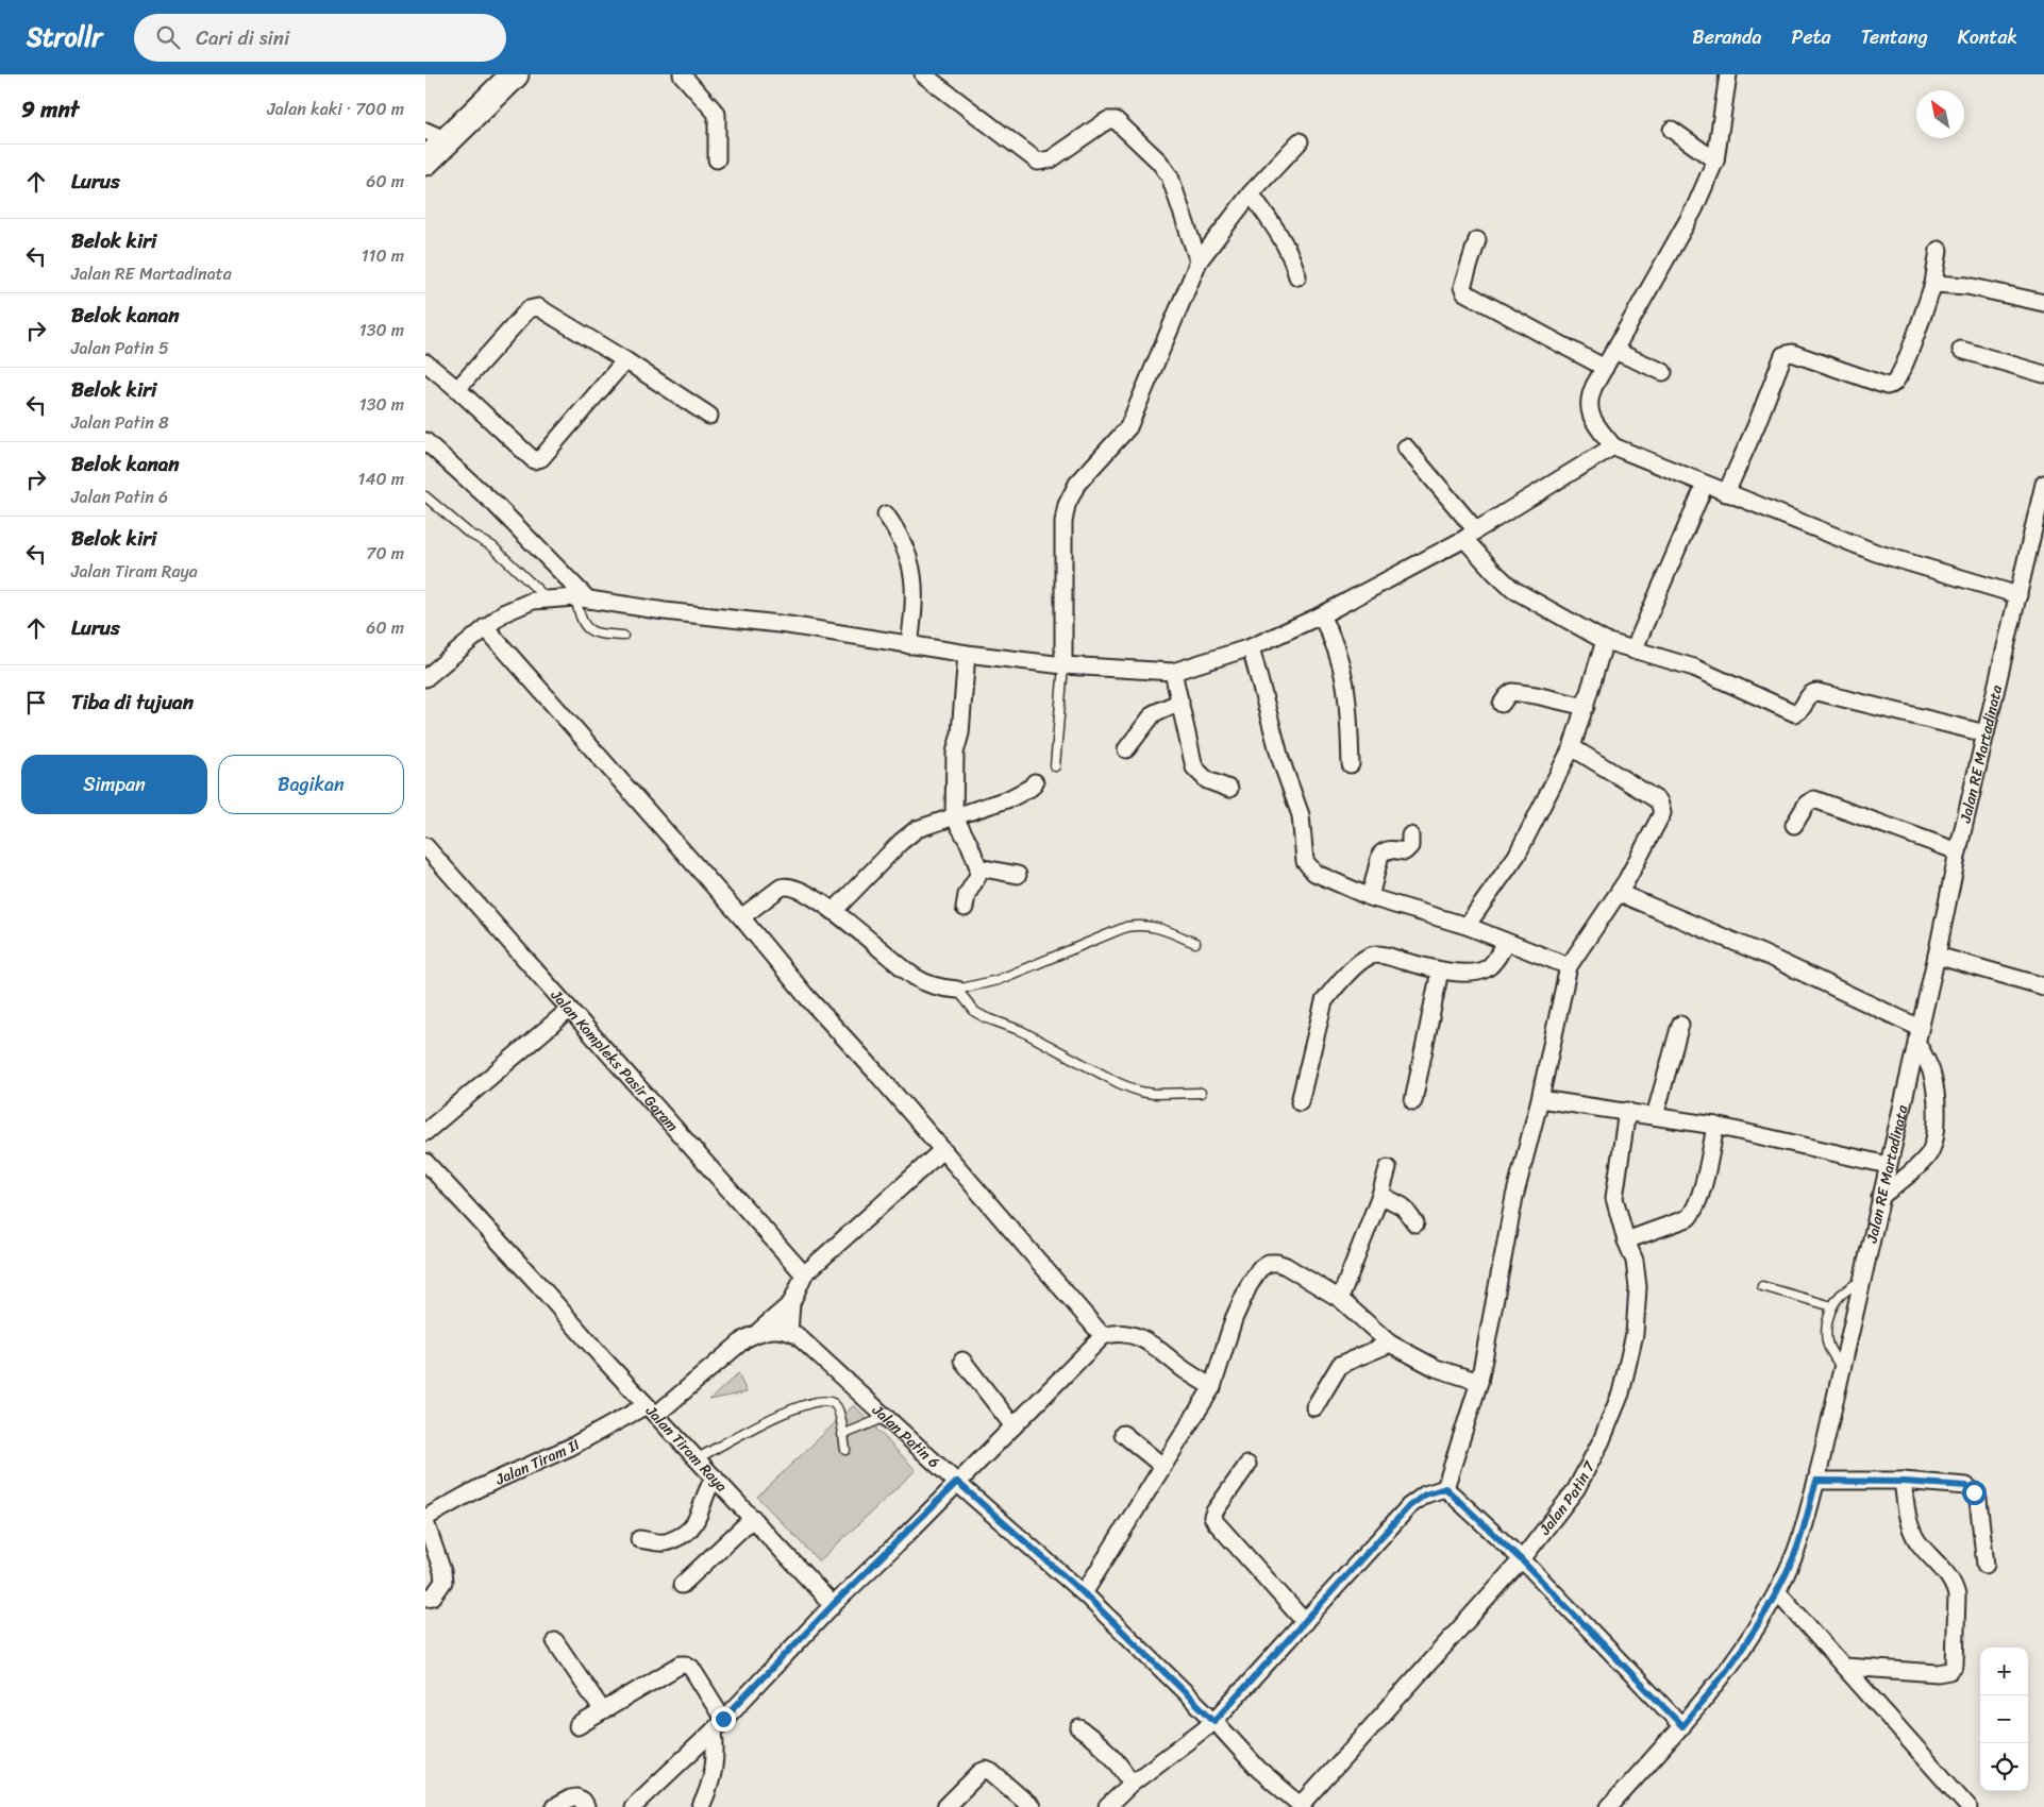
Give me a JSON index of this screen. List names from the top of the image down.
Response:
{
  "streets": {
    "street": [
      "Jalan RE Martadinata",
      "Jalan Kompleks Pasir Garam",
      "Jalan Patin 6",
      "Jalan Tiram Raya",
      "Jalan Tiram II",
      "Jalan Patin 7"
    ]
  },
  "crossings": [
    ["Jalan Patin 6", "Jalan Patin 7"],
    ["Jalan Tiram Raya", "Jalan Tiram II"]
  ],
  "north": "top left",
  "page": {
    "header": "Strollr",
    "search": "Cari di sini",
    "nav": [
      "Beranda",
      "Peta",
      "Tentang",
      "Kontak"
    ],
    "heading": ["9 mnt", "Jalan kaki · 700 m"],
    "list": [
      ["Lurus", "60 m"],
      ["Belok kiri", "Jalan RE Martadinata", "110 m"],
      ["Belok kanan", "Jalan Patin 5", "130 m"],
      ["Belok kiri", "Jalan Patin 8", "130 m"],
      ["Belok kanan", "Jalan Patin 6", "140 m"],
      ["Belok kiri", "Jalan Tiram Raya", "70 m"],
      ["Lurus", "60 m"],
      "Tiba di tujuan"
    ],
    "buttons": ["Simpan", "Bagikan"],
    "map_buttons": ["+", "−"]
  }
}
